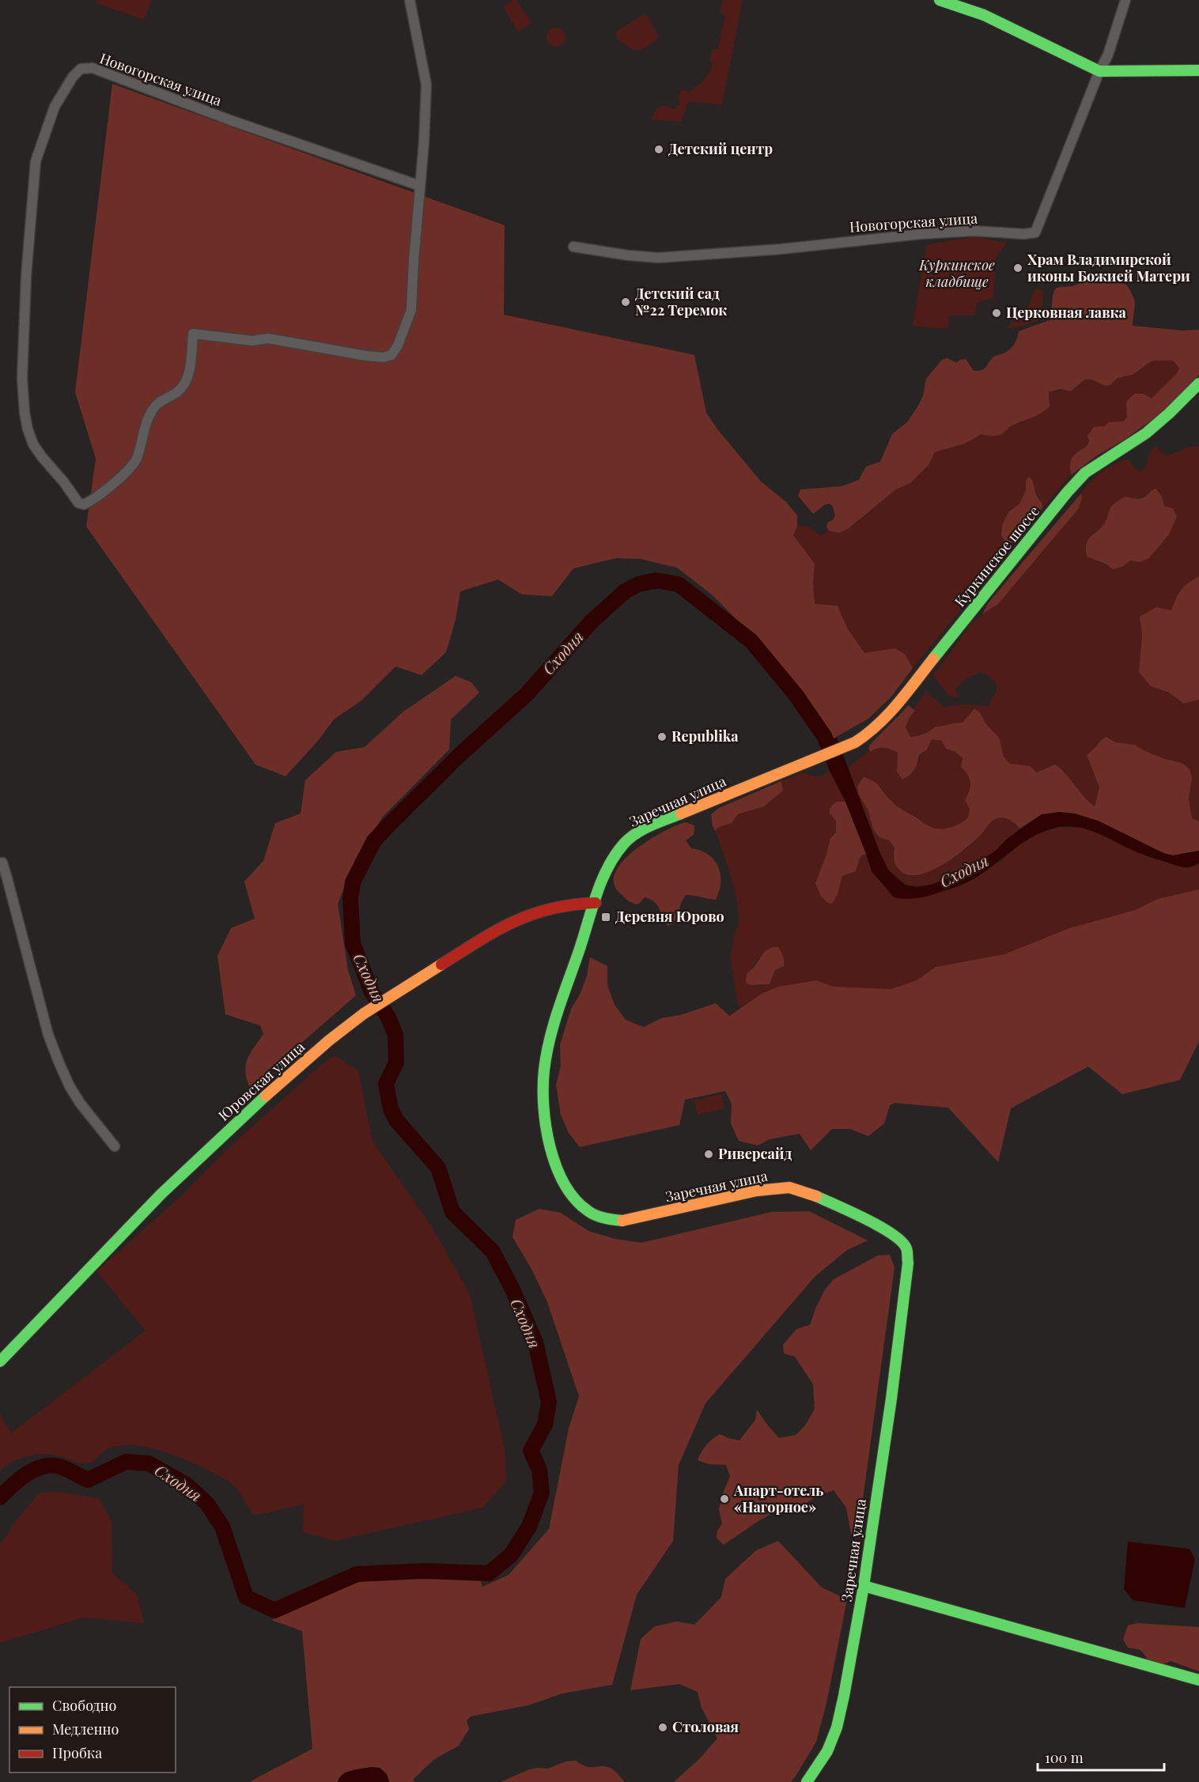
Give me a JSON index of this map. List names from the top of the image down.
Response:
{
  "streets": {
    "main road": ["Куркинское шоссе", "Заречная улица", "Юровская улица"],
    "street": ["Новогорская улица"]
  },
  "crossings": [
    ["Куркинское шоссе", "Заречная улица"],
    ["Заречная улица", "Юровская улица"]
  ],
  "water": ["Сходня"],
  "parks": ["Куркинское кладбище"],
  "places": {
    "other": [
      "Детский центр",
      "Храм Владимирской иконы Божией Матери",
      "Детский сад №22 Теремок",
      "Церковная лавка",
      "Republika",
      "Риверсайд",
      "Апарт-отель «Нагорное»",
      "Столовая"
    ],
    "transit": ["Деревня Юрово"]
  },
  "legend": ["Свободно", "Медленно", "Пробка"],
  "scale_bar": "100 m"
}
